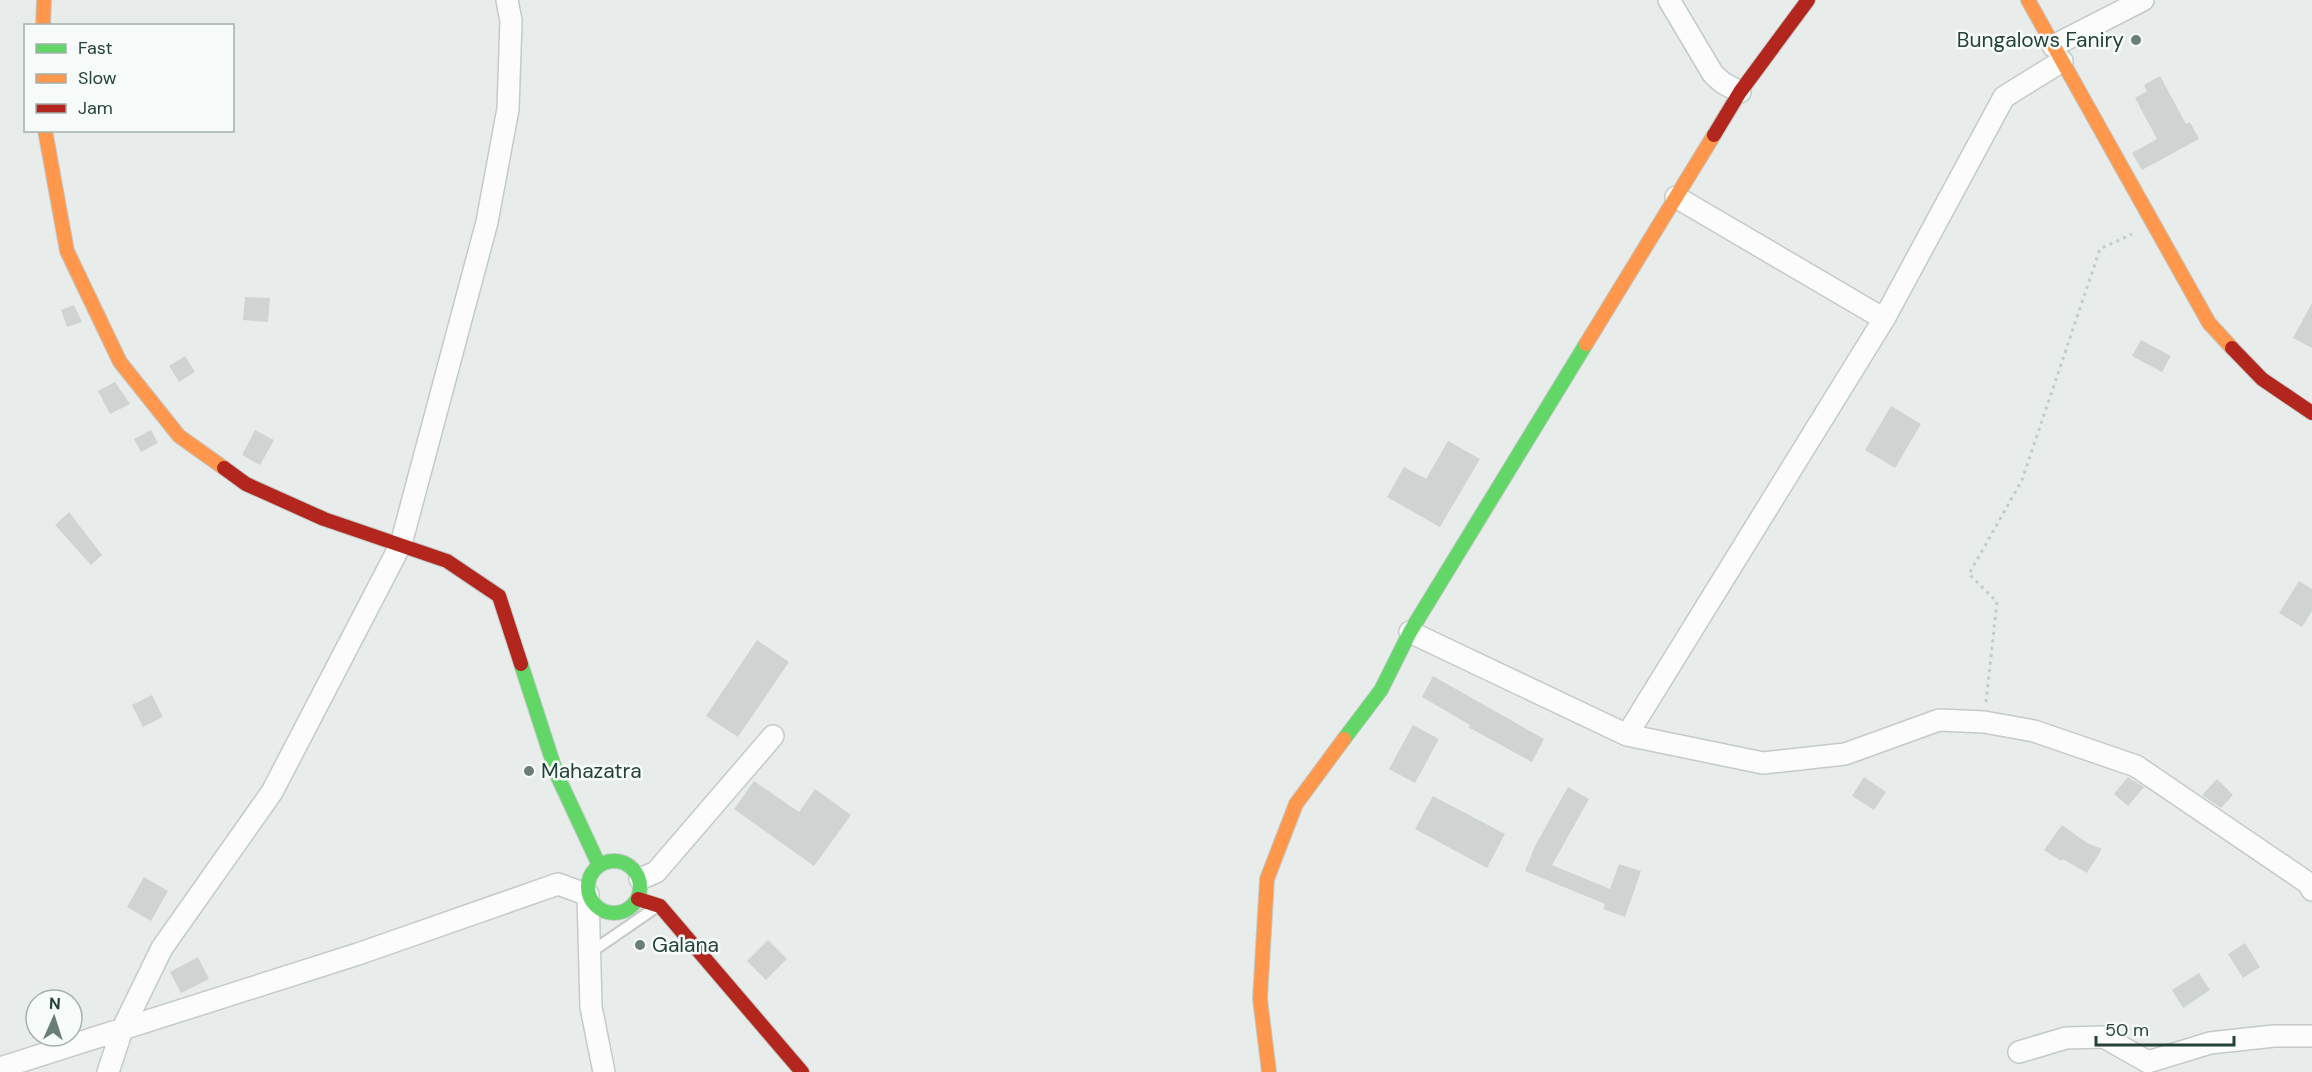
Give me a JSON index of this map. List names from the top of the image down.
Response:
{
  "places": ["Bungalows Faniry", "Mahazatra", "Galana"],
  "legend": ["Fast", "Slow", "Jam"],
  "scale_bar": "50 m",
  "north": "top"
}
